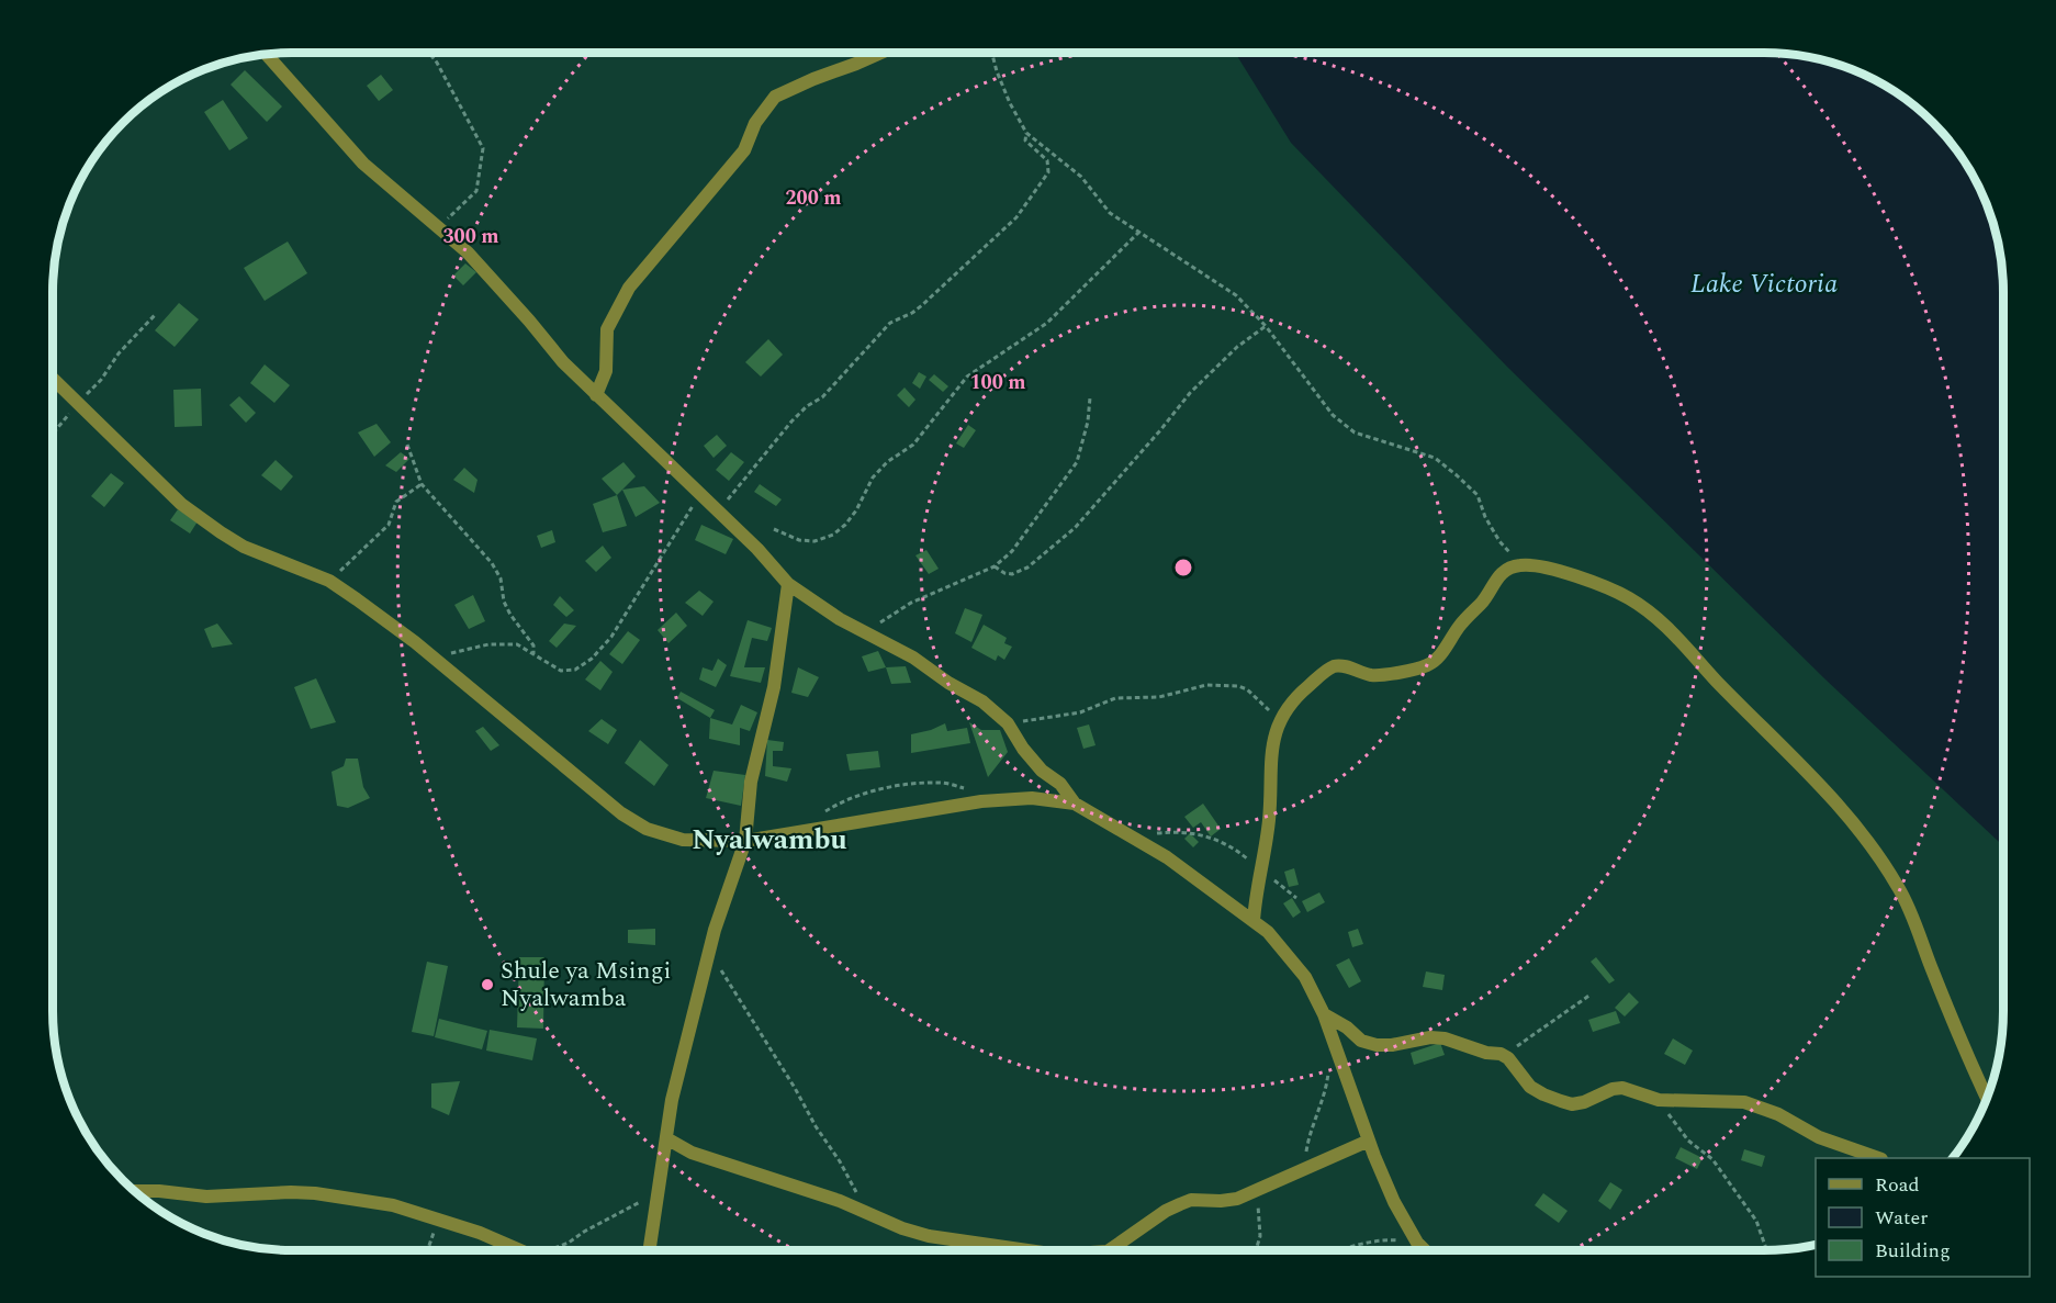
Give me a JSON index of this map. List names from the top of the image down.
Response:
{
  "districts": ["Nyalwambu"],
  "water": ["Lake Victoria"],
  "places": ["Shule ya Msingi Nyalwamba"],
  "legend": ["Road", "Water", "Building"],
  "rings": ["200 m", "300 m", "100 m"]
}
